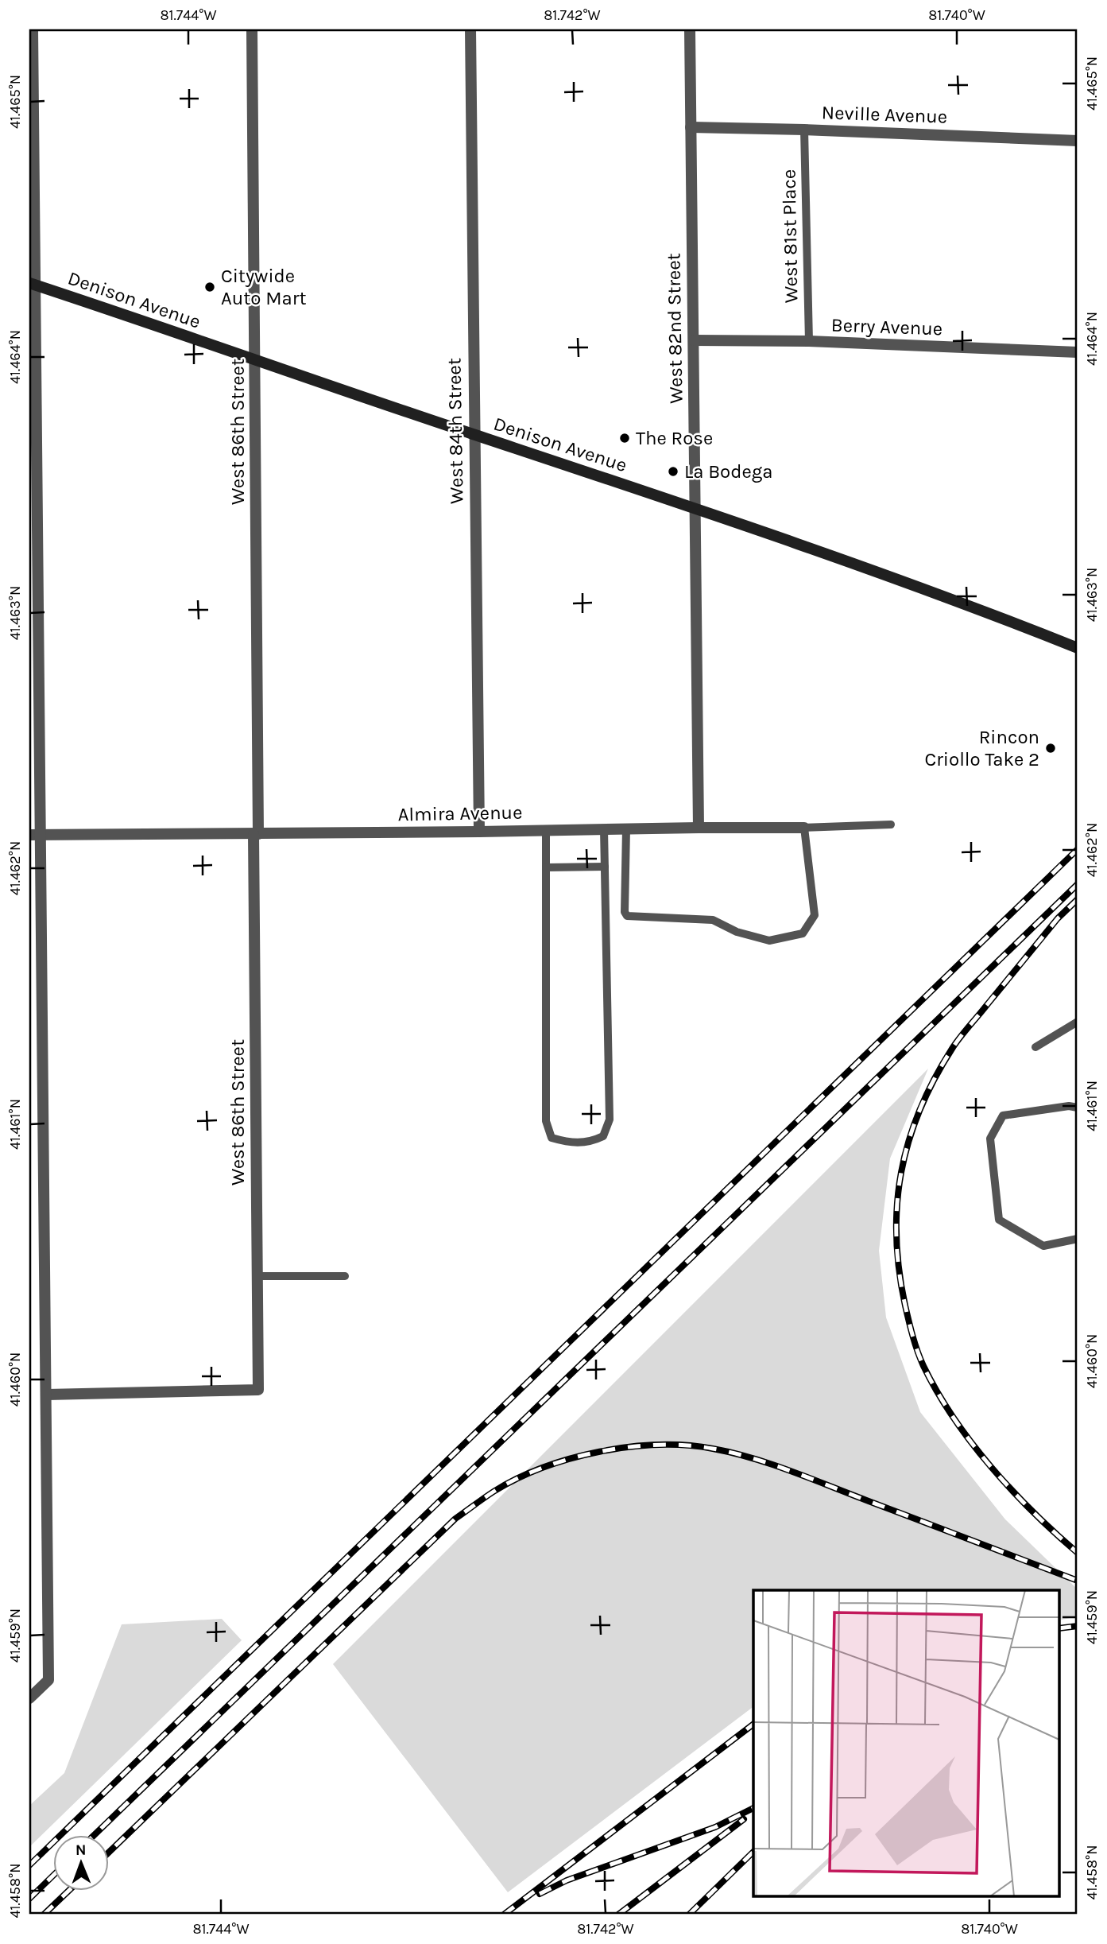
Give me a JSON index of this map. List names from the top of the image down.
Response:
{
  "streets": {
    "main road": ["Denison Avenue"],
    "street": [
      "Neville Avenue",
      "Berry Avenue",
      "West 82nd Street",
      "West 84th Street",
      "West 86th Street",
      "Almira Avenue"
    ],
    "lane": ["West 81st Place"]
  },
  "crossings": [
    ["Neville Avenue", "West 81st Place"],
    ["Neville Avenue", "West 82nd Street"],
    ["West 81st Place", "Berry Avenue"],
    ["Denison Avenue", "West 82nd Street"],
    ["Denison Avenue", "West 84th Street"],
    ["Denison Avenue", "West 86th Street"],
    ["Berry Avenue", "West 82nd Street"],
    ["West 82nd Street", "Almira Avenue"],
    ["West 84th Street", "Almira Avenue"],
    ["West 86th Street", "Almira Avenue"]
  ],
  "places": [
    "Citywide Auto Mart",
    "The Rose",
    "La Bodega",
    "Rincon Criollo Take 2"
  ],
  "north": "top",
  "coordinates": [
    "81.744°W",
    "81.742°W",
    "81.740°W",
    "41.465°N",
    "41.464°N",
    "41.463°N",
    "41.462°N",
    "41.461°N",
    "41.460°N",
    "41.459°N",
    "41.458°N"
  ]
}
